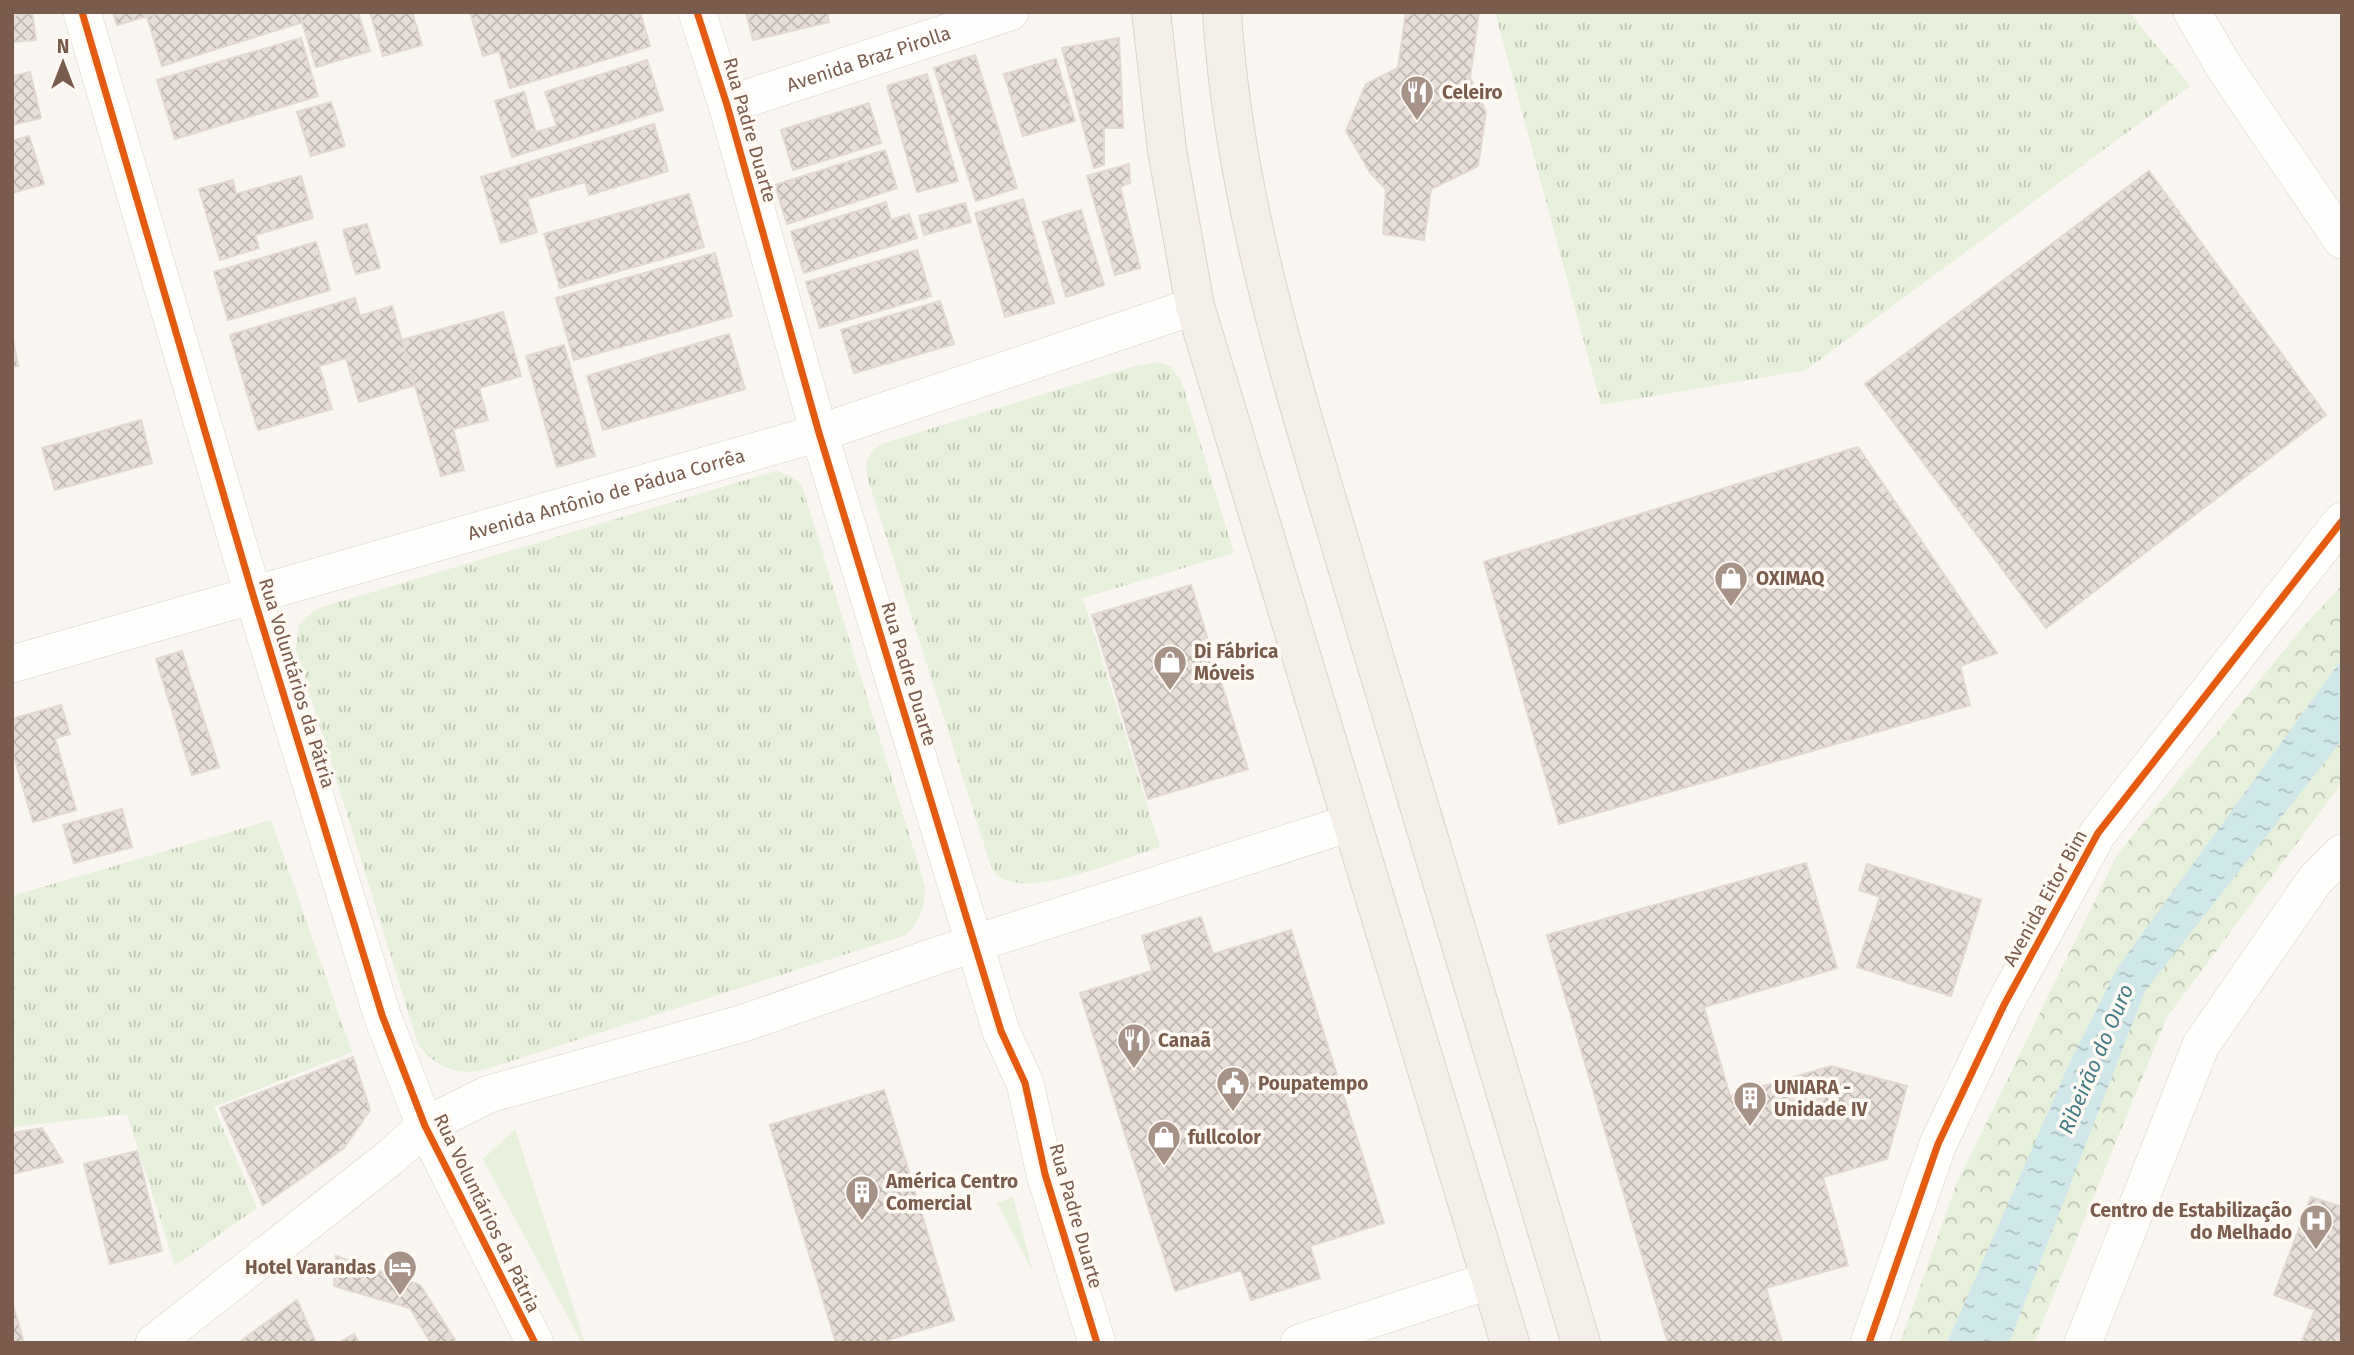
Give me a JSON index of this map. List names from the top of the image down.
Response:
{
  "streets": {
    "street": [
      "Avenida Braz Pirolla",
      "Rua Padre Duarte",
      "Avenida Antônio de Pádua Corrêa",
      "Rua Voluntários da Pátria",
      "Avenida Eitor Bim"
    ]
  },
  "crossings": [
    ["Avenida Braz Pirolla", "Rua Padre Duarte"],
    ["Rua Padre Duarte", "Avenida Antônio de Pádua Corrêa"],
    ["Avenida Antônio de Pádua Corrêa", "Rua Voluntários da Pátria"]
  ],
  "water": ["Ribeirão do Ouro"],
  "places": {
    "restaurant": ["Celeiro", "Canaã"],
    "shop": ["OXIMAQ", "Di Fábrica Móveis", "fullcolor"],
    "public building": ["Poupatempo"],
    "building": ["UNIARA - Unidade IV", "América Centro Comercial"],
    "hospital": ["Centro de Estabilização do Melhado"],
    "hotel": ["Hotel Varandas"]
  },
  "north": "top"
}
